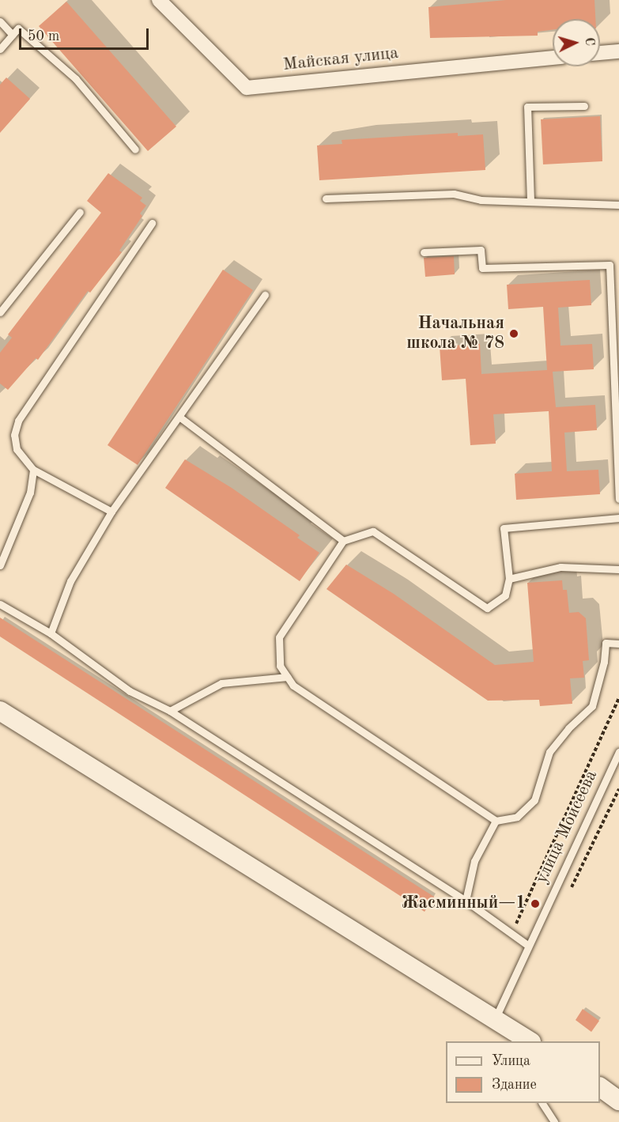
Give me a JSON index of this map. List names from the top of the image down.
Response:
{
  "streets": {
    "street": ["Майская улица"],
    "lane": ["улица Моисеева"]
  },
  "places": ["Начальная школа № 78", "Жасминный—1"],
  "legend": ["Улица", "Здание"],
  "scale_bar": "50 m",
  "north": "right"
}
